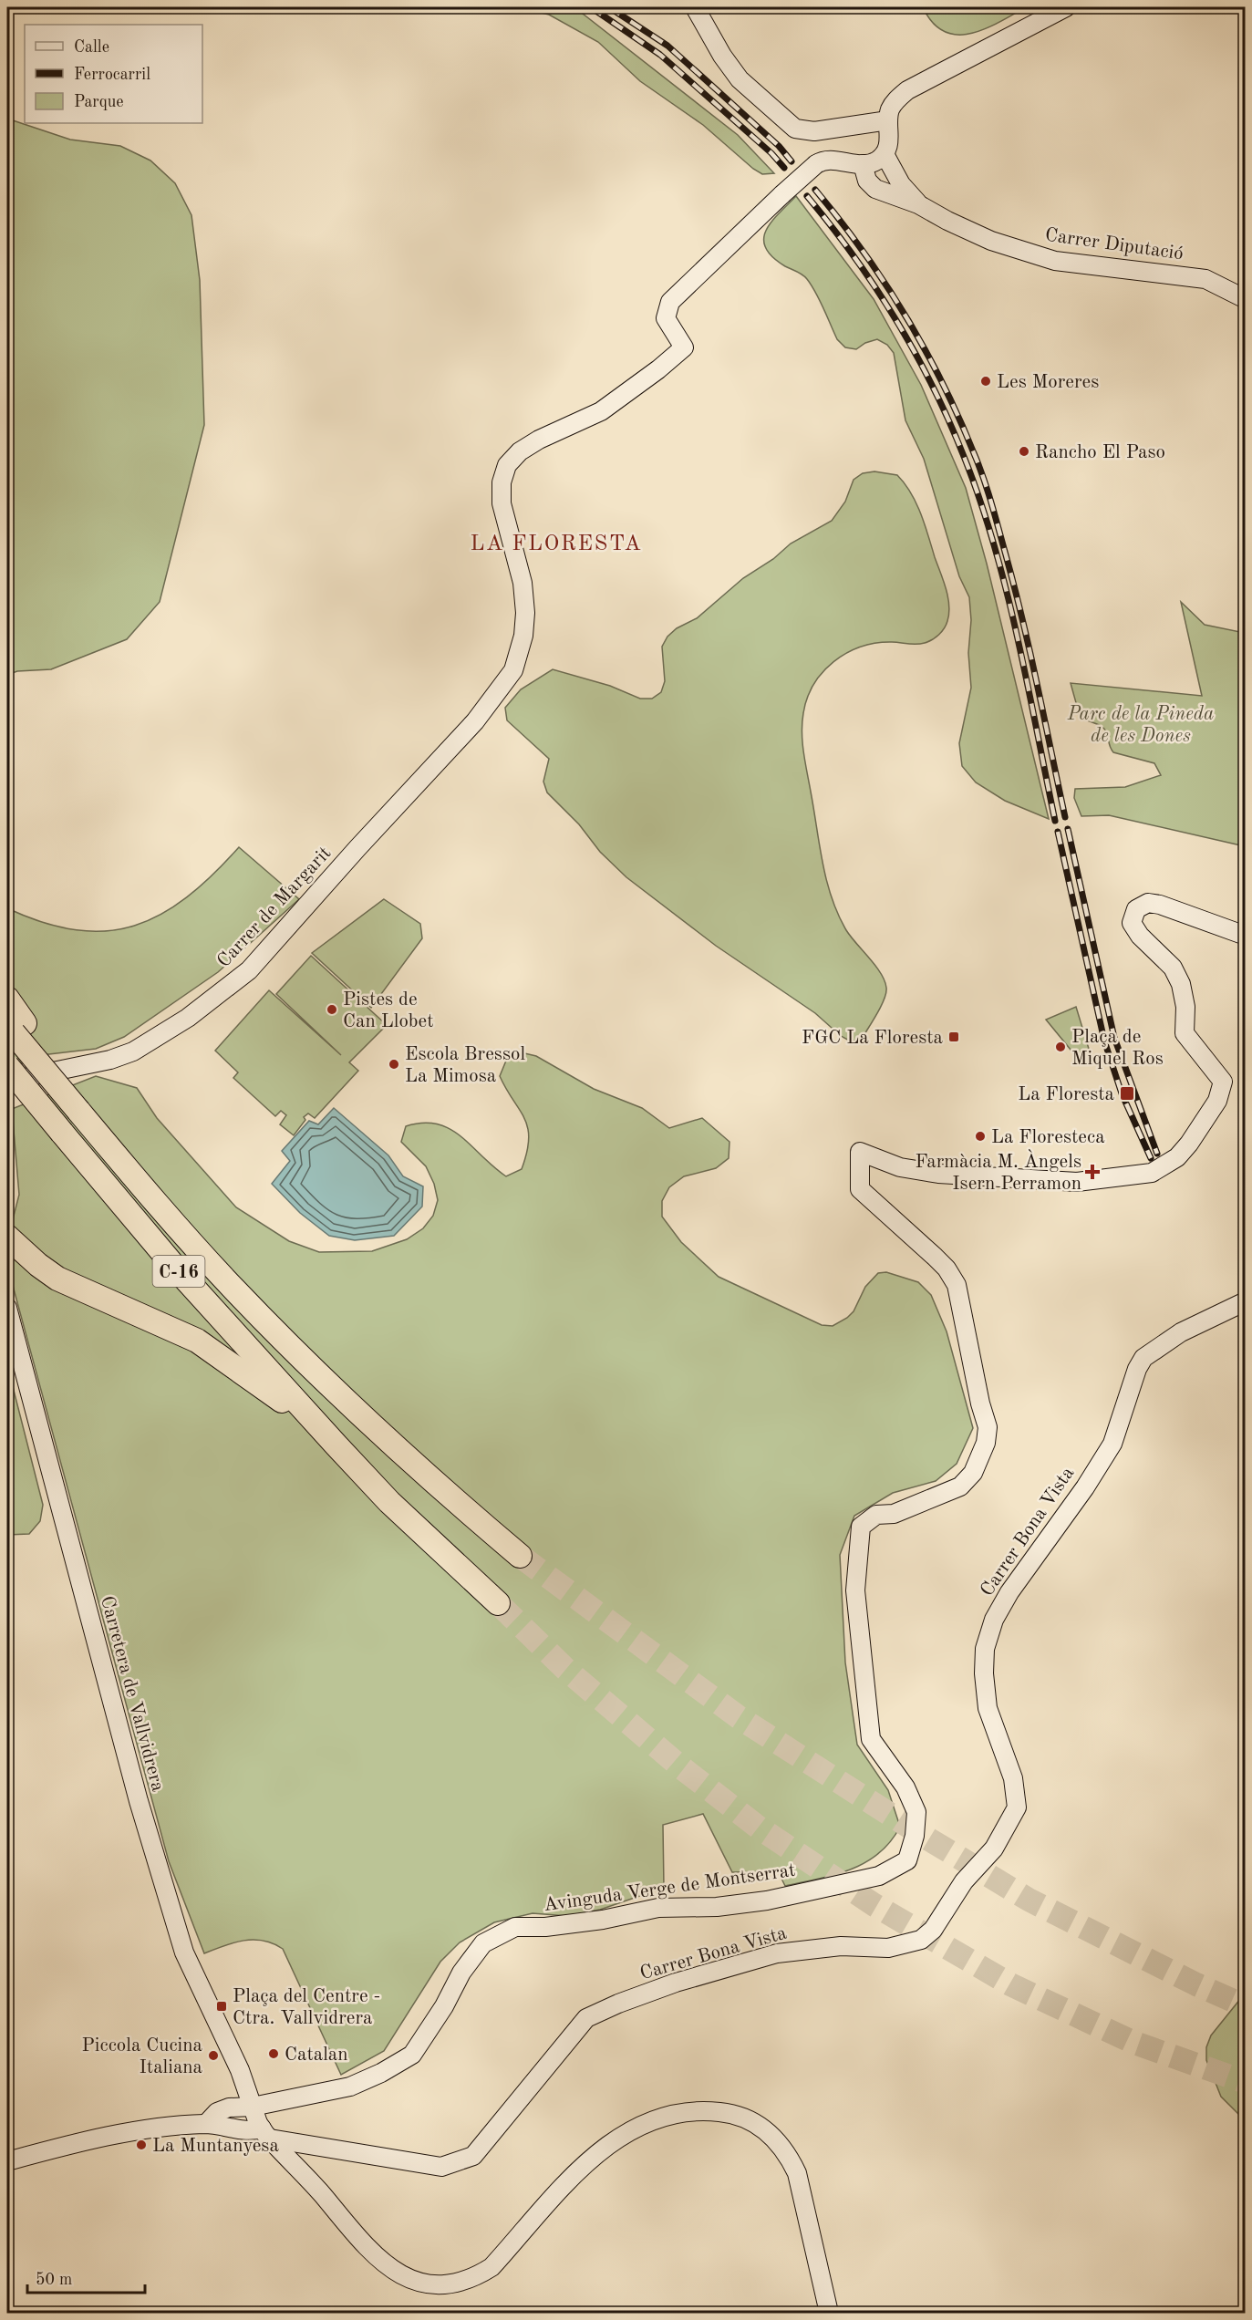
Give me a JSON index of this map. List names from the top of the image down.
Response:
{
  "streets": {
    "highway": ["C-16"],
    "street": [
      "Carrer Diputació",
      "Carrer de Margarit",
      "Carrer Bona Vista",
      "Carretera de Vallvidrera",
      "Avinguda Verge de Montserrat"
    ]
  },
  "crossings": [
    ["Carretera de Vallvidrera", "Avinguda Verge de Montserrat"]
  ],
  "districts": ["LA FLORESTA"],
  "parks": ["Parc de la Pineda de les Dones"],
  "places": {
    "other": [
      "Les Moreres",
      "Rancho El Paso",
      "Pistes de Can Llobet",
      "Plaça de Miquel Ros",
      "Escola Bressol La Mimosa",
      "La Floresteca",
      "Catalan",
      "Piccola Cucina Italiana",
      "La Muntanyesa"
    ],
    "transit": ["FGC La Floresta", "La Floresta", "Plaça del Centre - Ctra. Vallvidrera"],
    "health": ["Farmàcia M. Àngels Isern Perramon"]
  },
  "legend": ["Calle", "Ferrocarril", "Parque"],
  "scale_bar": "50 m"
}
